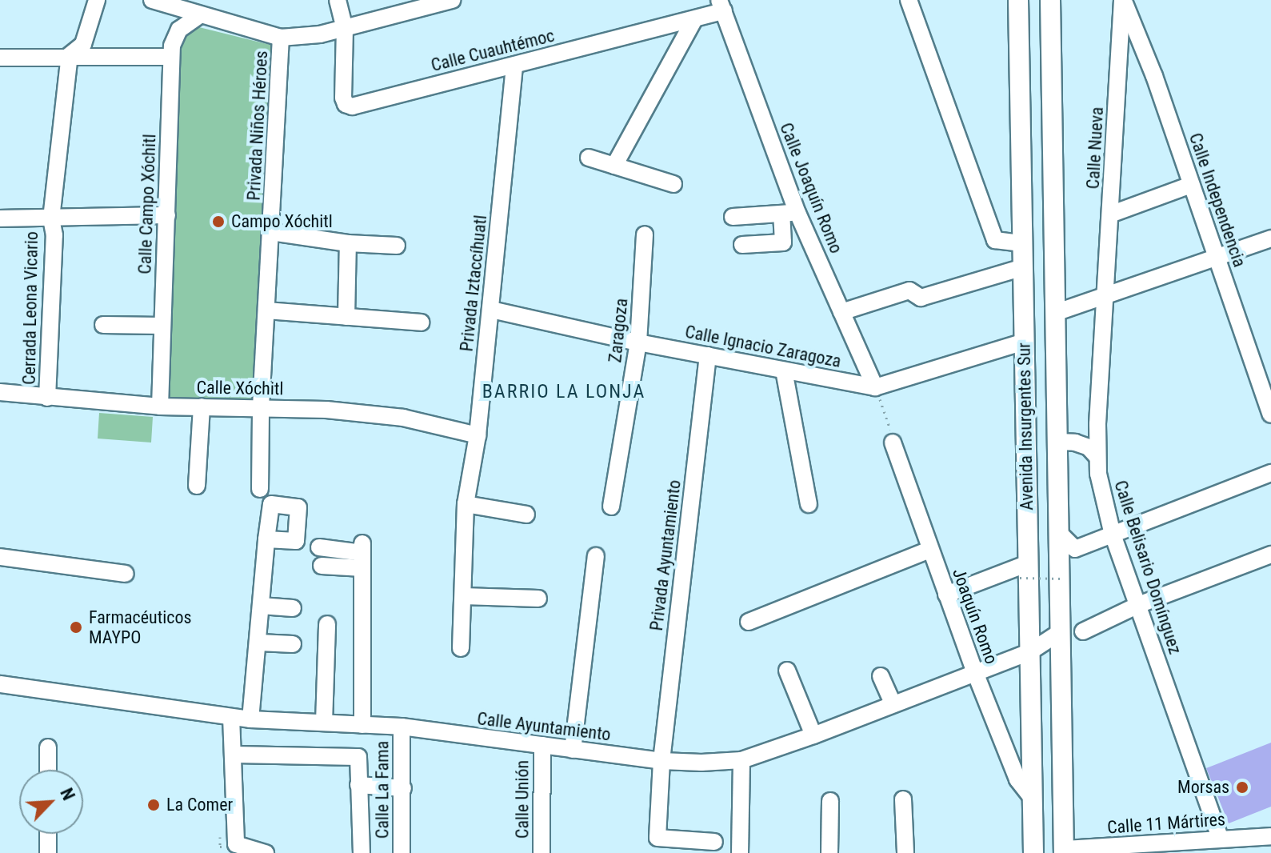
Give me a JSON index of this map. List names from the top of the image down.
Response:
{
  "streets": {
    "main road": ["Avenida Insurgentes Sur"],
    "street": [
      "Calle Cuauhtémoc",
      "Privada Niños Héroes",
      "Calle Nueva",
      "Calle Joaquín Romo",
      "Calle Independencia",
      "Calle Campo Xóchitl",
      "Privada Iztaccíhuatl",
      "Cerrada Leona Vicario",
      "Zaragoza",
      "Calle Ignacio Zaragoza",
      "Calle Xóchitl",
      "Privada Ayuntamiento",
      "Calle Belisario Domínguez",
      "Joaquín Romo",
      "Calle Ayuntamiento",
      "Calle La Fama",
      "Calle Unión",
      "Calle 11 Mártires"
    ]
  },
  "crossings": [
    ["Calle Cuauhtémoc", "Calle Joaquín Romo"],
    ["Calle Cuauhtémoc", "Privada Iztaccíhuatl"],
    ["Privada Niños Héroes", "Calle Xóchitl"],
    ["Calle Nueva", "Calle Independencia"],
    ["Calle Nueva", "Calle Belisario Domínguez"],
    ["Calle Joaquín Romo", "Calle Ignacio Zaragoza"],
    ["Calle Campo Xóchitl", "Calle Xóchitl"],
    ["Privada Iztaccíhuatl", "Calle Ignacio Zaragoza"],
    ["Privada Iztaccíhuatl", "Calle Xóchitl"],
    ["Cerrada Leona Vicario", "Calle Xóchitl"],
    ["Zaragoza", "Calle Ignacio Zaragoza"],
    ["Calle Ignacio Zaragoza", "Avenida Insurgentes Sur"],
    ["Calle Ignacio Zaragoza", "Privada Ayuntamiento"],
    ["Avenida Insurgentes Sur", "Joaquín Romo"],
    ["Avenida Insurgentes Sur", "Calle Ayuntamiento"],
    ["Avenida Insurgentes Sur", "Calle 11 Mártires"],
    ["Privada Ayuntamiento", "Calle Ayuntamiento"],
    ["Calle Belisario Domínguez", "Calle 11 Mártires"],
    ["Joaquín Romo", "Calle Ayuntamiento"],
    ["Calle Ayuntamiento", "Calle La Fama"],
    ["Calle Ayuntamiento", "Calle Unión"]
  ],
  "districts": ["BARRIO LA LONJA"],
  "places": [
    "Campo Xóchitl",
    "Farmacéuticos MAYPO",
    "Morsas",
    "La Comer"
  ],
  "north": "top right"
}
